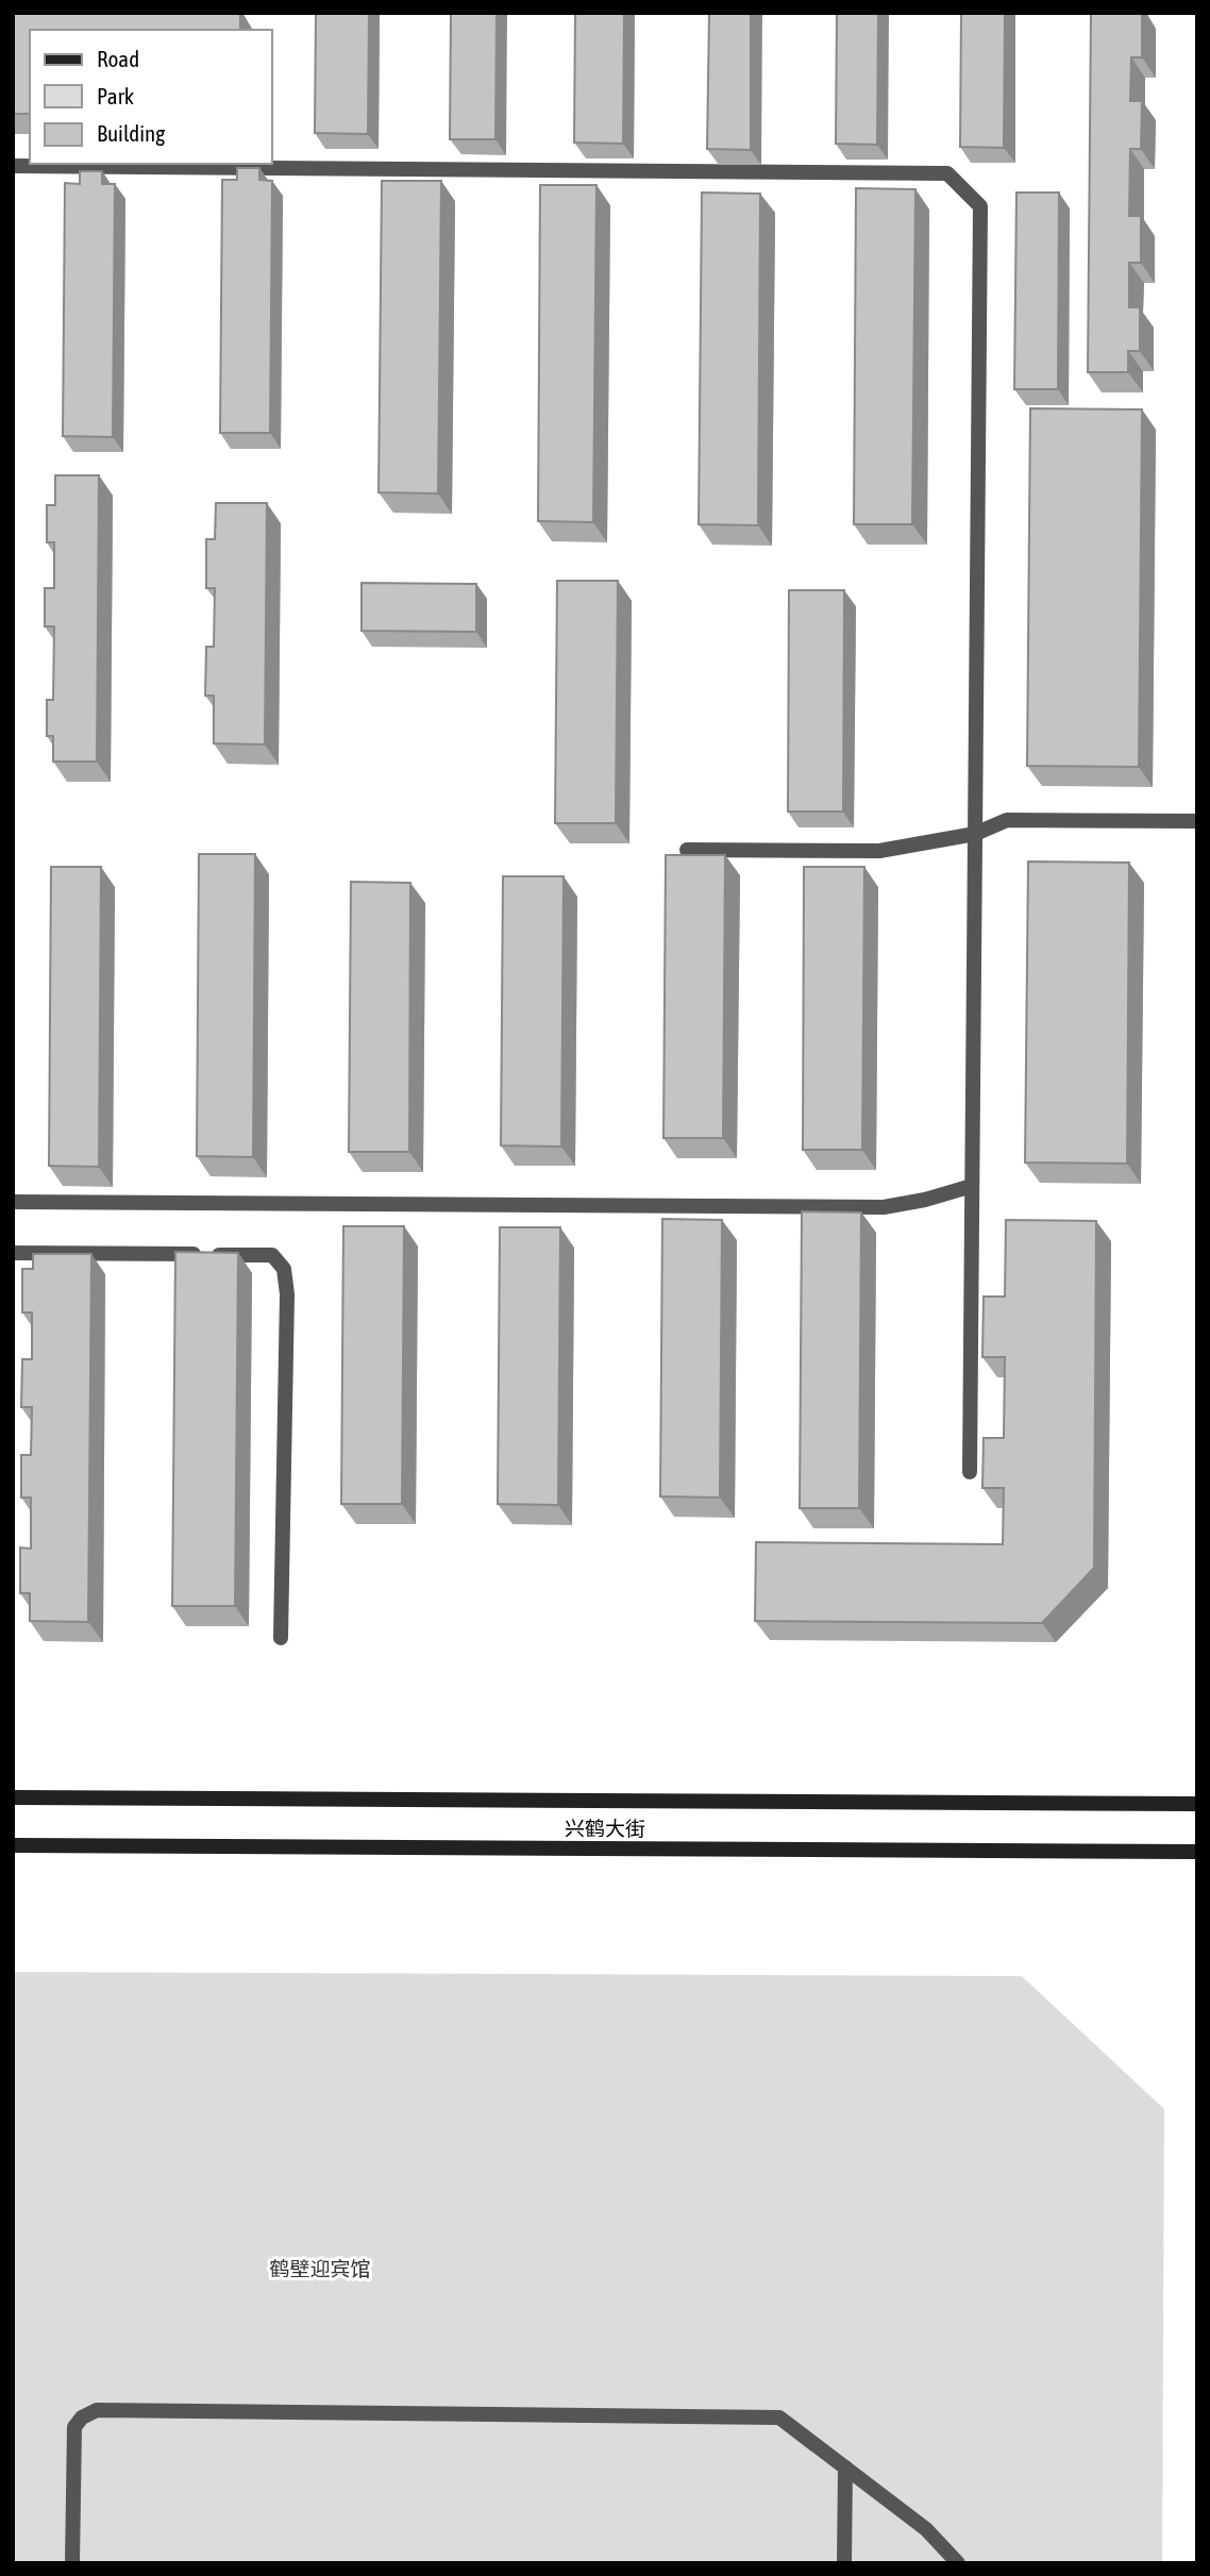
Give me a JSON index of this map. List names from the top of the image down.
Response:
{
  "streets": {
    "main road": ["兴鹤大街"]
  },
  "parks": ["鹤壁迎宾馆"],
  "legend": ["Road", "Park", "Building"]
}
